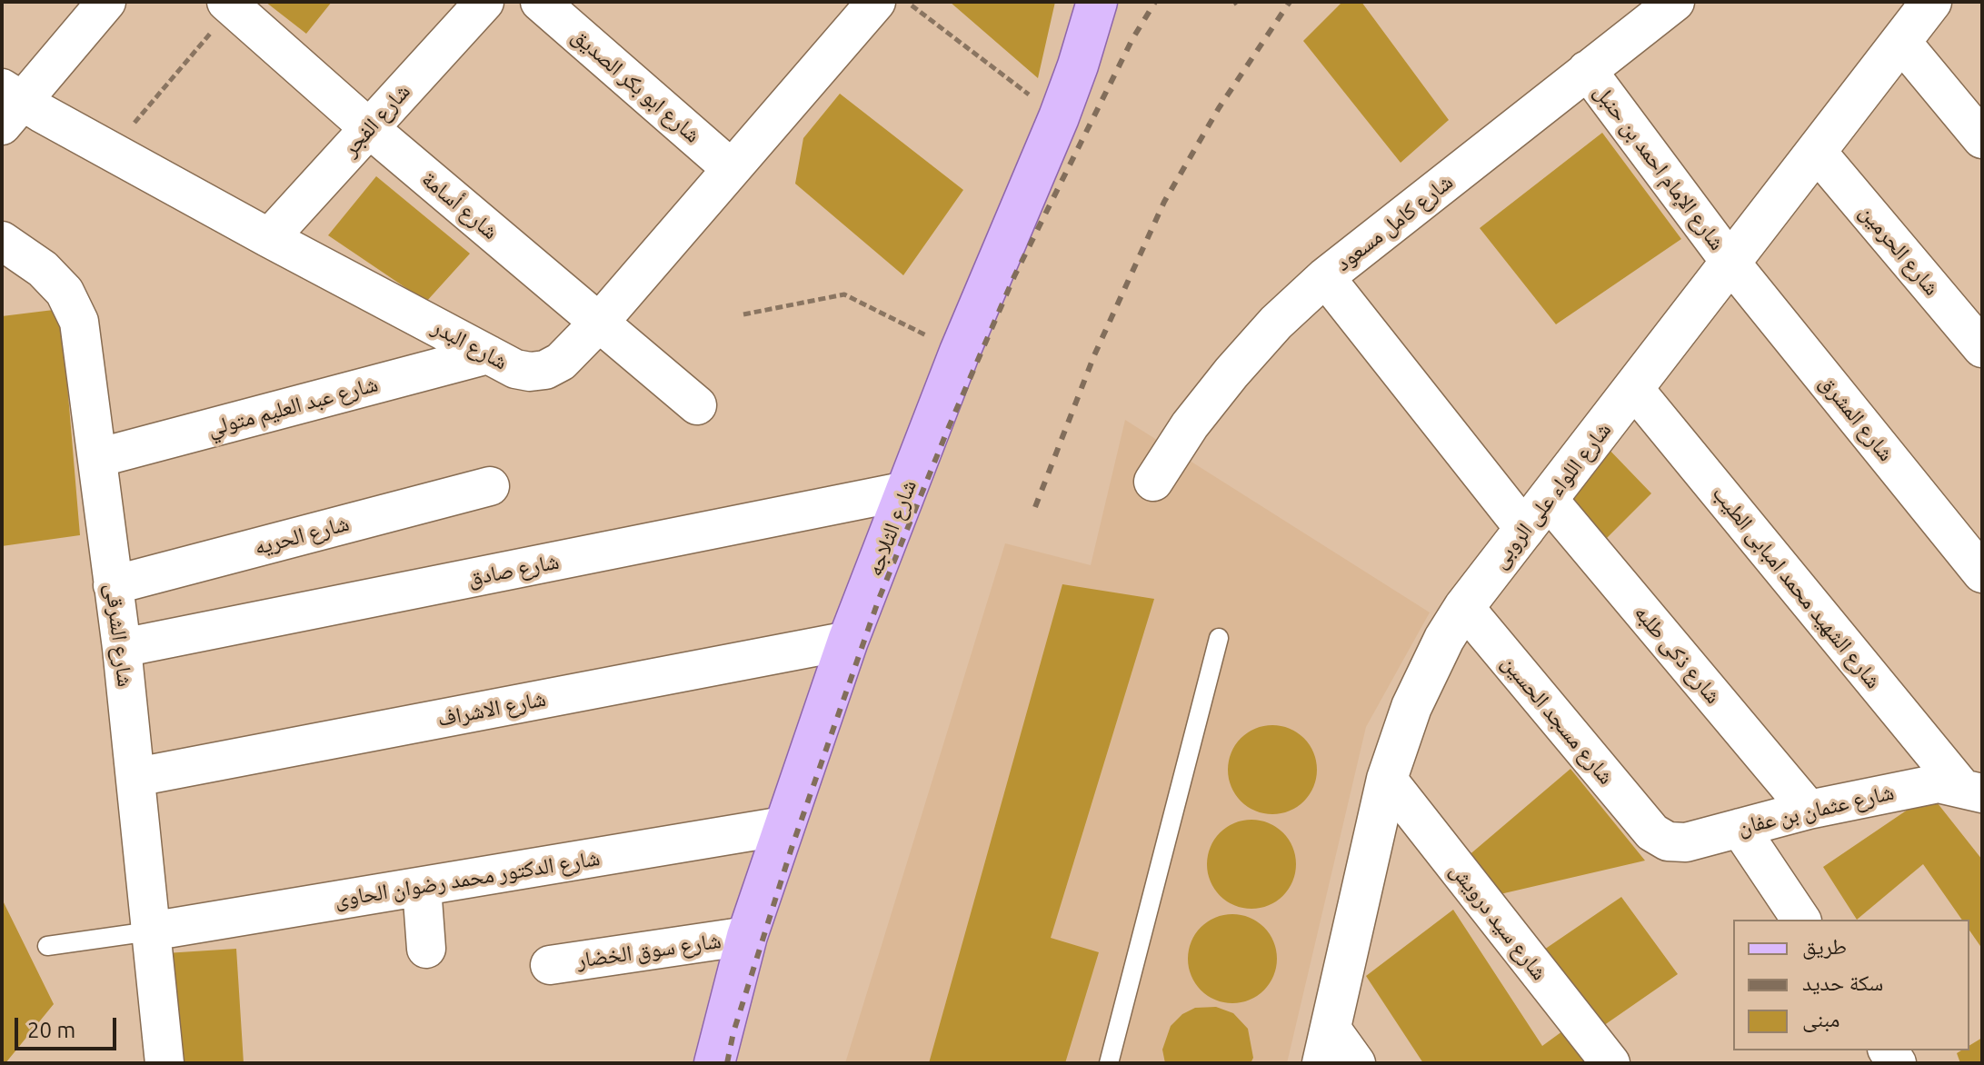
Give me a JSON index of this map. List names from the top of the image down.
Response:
{
  "streets": {
    "main road": ["شارع الثلاجه"],
    "street": [
      "شارع ابو بكر الصديق",
      "شارع الفجر",
      "شارع الإمام احمد بن حنبل",
      "شارع أسامة",
      "شارع كامل مسعود",
      "شارع الحرمين",
      "شارع البدر",
      "شارع عبد العليم متولي",
      "شارع المشرق",
      "شارع اللواء على الروبى",
      "شارع الحريه",
      "شارع صادق",
      "شارع الشهيد محمد امبابى الطيب",
      "شارع الشرقى",
      "شارع ذكى طلبه",
      "شارع الاشراف",
      "شارع مسجد الحسين",
      "شارع عثمان بن عفان",
      "شارع الدكتور محمد رضوان الحاوى",
      "شارع سيد درويش",
      "شارع سوق الخضار"
    ]
  },
  "crossings": [
    ["شارع ابو بكر الصديق", "شارع البدر"],
    ["شارع الفجر", "شارع أسامة"],
    ["شارع الفجر", "شارع البدر"],
    ["شارع الإمام احمد بن حنبل", "شارع كامل مسعود"],
    ["شارع الإمام احمد بن حنبل", "شارع المشرق"],
    ["شارع الإمام احمد بن حنبل", "شارع اللواء على الروبى"],
    ["شارع أسامة", "شارع البدر"],
    ["شارع كامل مسعود", "شارع ذكى طلبه"],
    ["شارع الحرمين", "شارع اللواء على الروبى"],
    ["شارع البدر", "شارع عبد العليم متولي"],
    ["شارع عبد العليم متولي", "شارع الشرقى"],
    ["شارع المشرق", "شارع اللواء على الروبى"],
    ["شارع اللواء على الروبى", "شارع الشهيد محمد امبابى الطيب"],
    ["شارع اللواء على الروبى", "شارع ذكى طلبه"],
    ["شارع اللواء على الروبى", "شارع مسجد الحسين"],
    ["شارع اللواء على الروبى", "شارع سيد درويش"],
    ["شارع الثلاجه", "شارع صادق"],
    ["شارع الثلاجه", "شارع الاشراف"],
    ["شارع الثلاجه", "شارع الدكتور محمد رضوان الحاوى"],
    ["شارع الثلاجه", "شارع سوق الخضار"],
    ["شارع الحريه", "شارع الشرقى"],
    ["شارع صادق", "شارع الشرقى"],
    ["شارع الشهيد محمد امبابى الطيب", "شارع عثمان بن عفان"],
    ["شارع الشرقى", "شارع الاشراف"],
    ["شارع الشرقى", "شارع الدكتور محمد رضوان الحاوى"],
    ["شارع ذكى طلبه", "شارع عثمان بن عفان"],
    ["شارع مسجد الحسين", "شارع عثمان بن عفان"]
  ],
  "legend": ["طريق", "سكة حديد", "مبنى"],
  "scale_bar": "20 m"
}
